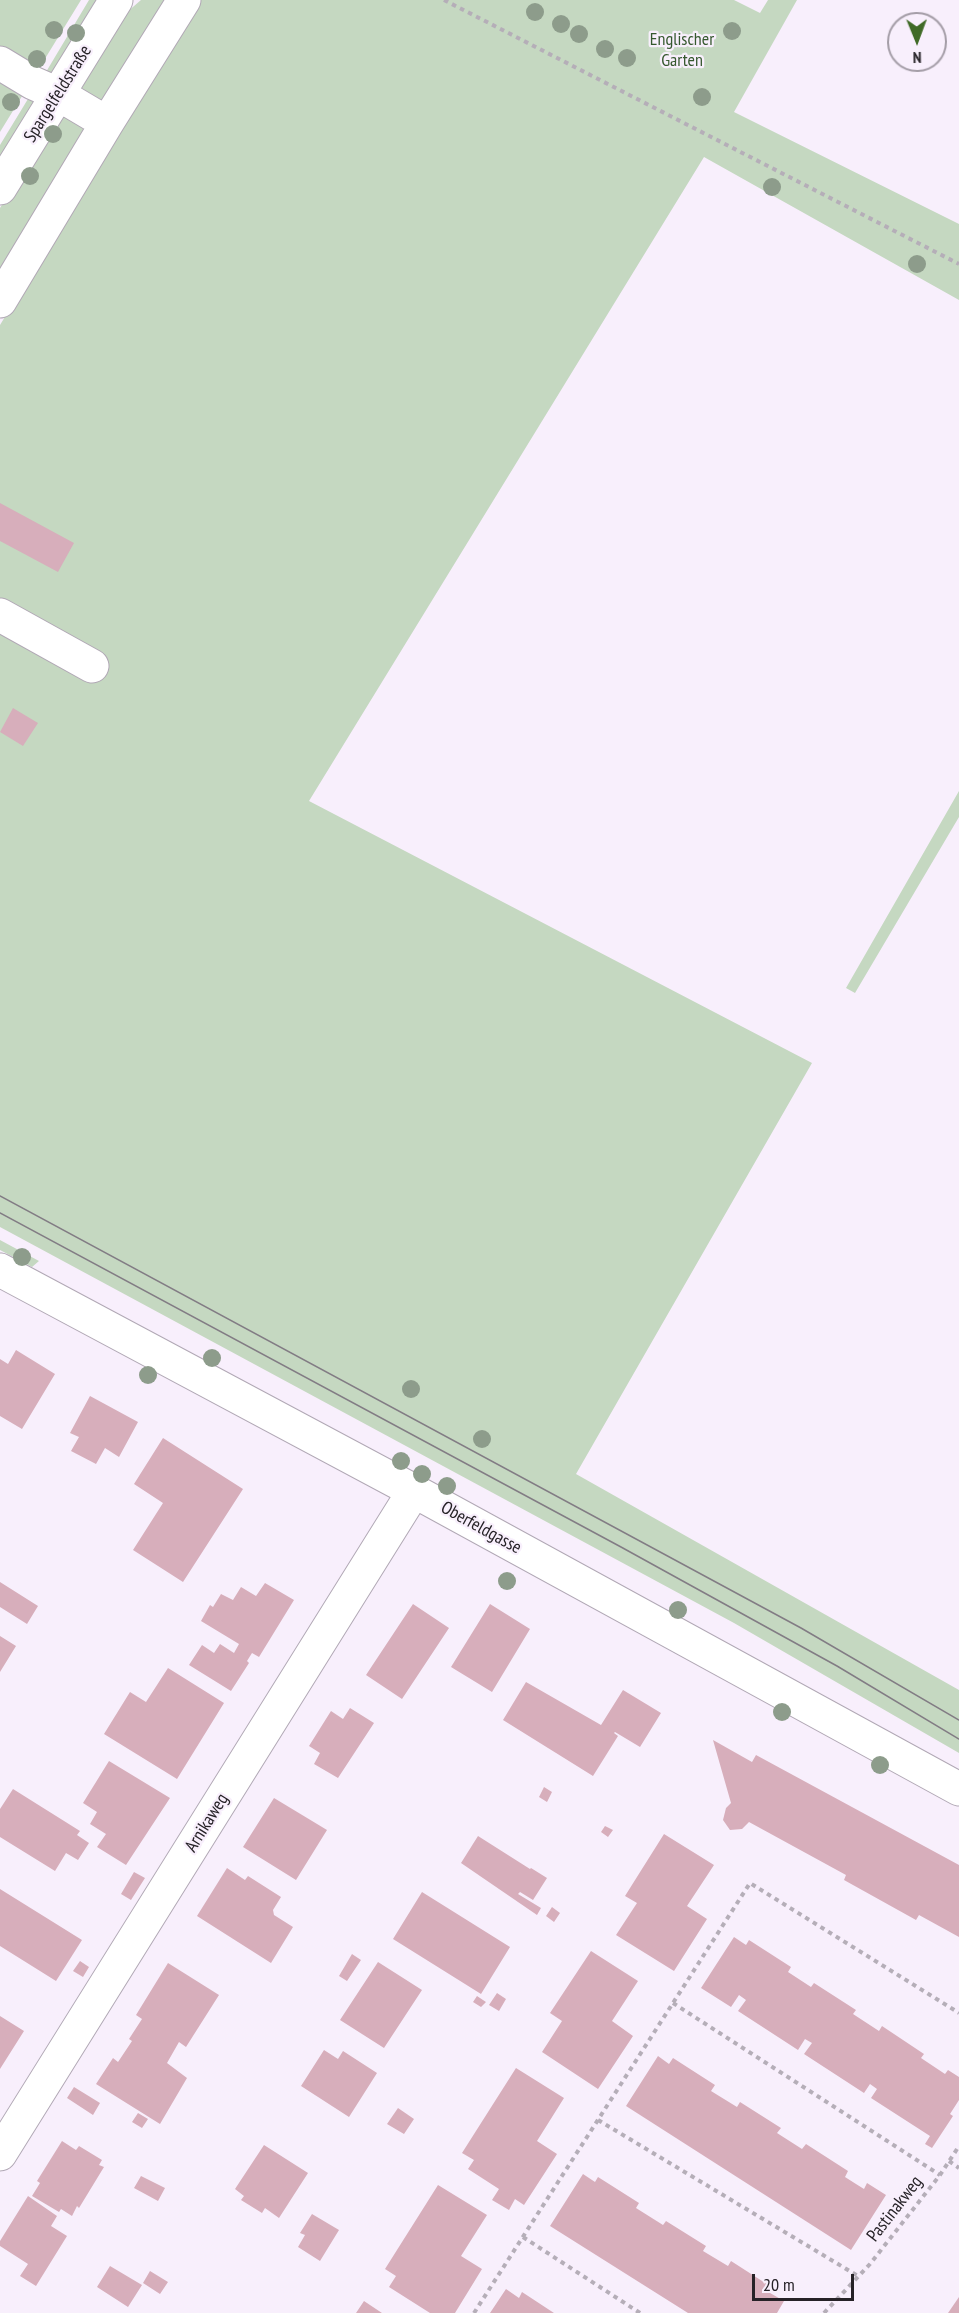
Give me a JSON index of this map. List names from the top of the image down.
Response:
{
  "streets": {
    "street": ["Spargelfeldstraße", "Oberfeldgasse", "Arnikaweg"],
    "path": ["Pastinakweg"]
  },
  "crossings": [
    ["Oberfeldgasse", "Arnikaweg"]
  ],
  "parks": ["Englischer Garten"],
  "scale_bar": "20 m",
  "north": "bottom"
}
